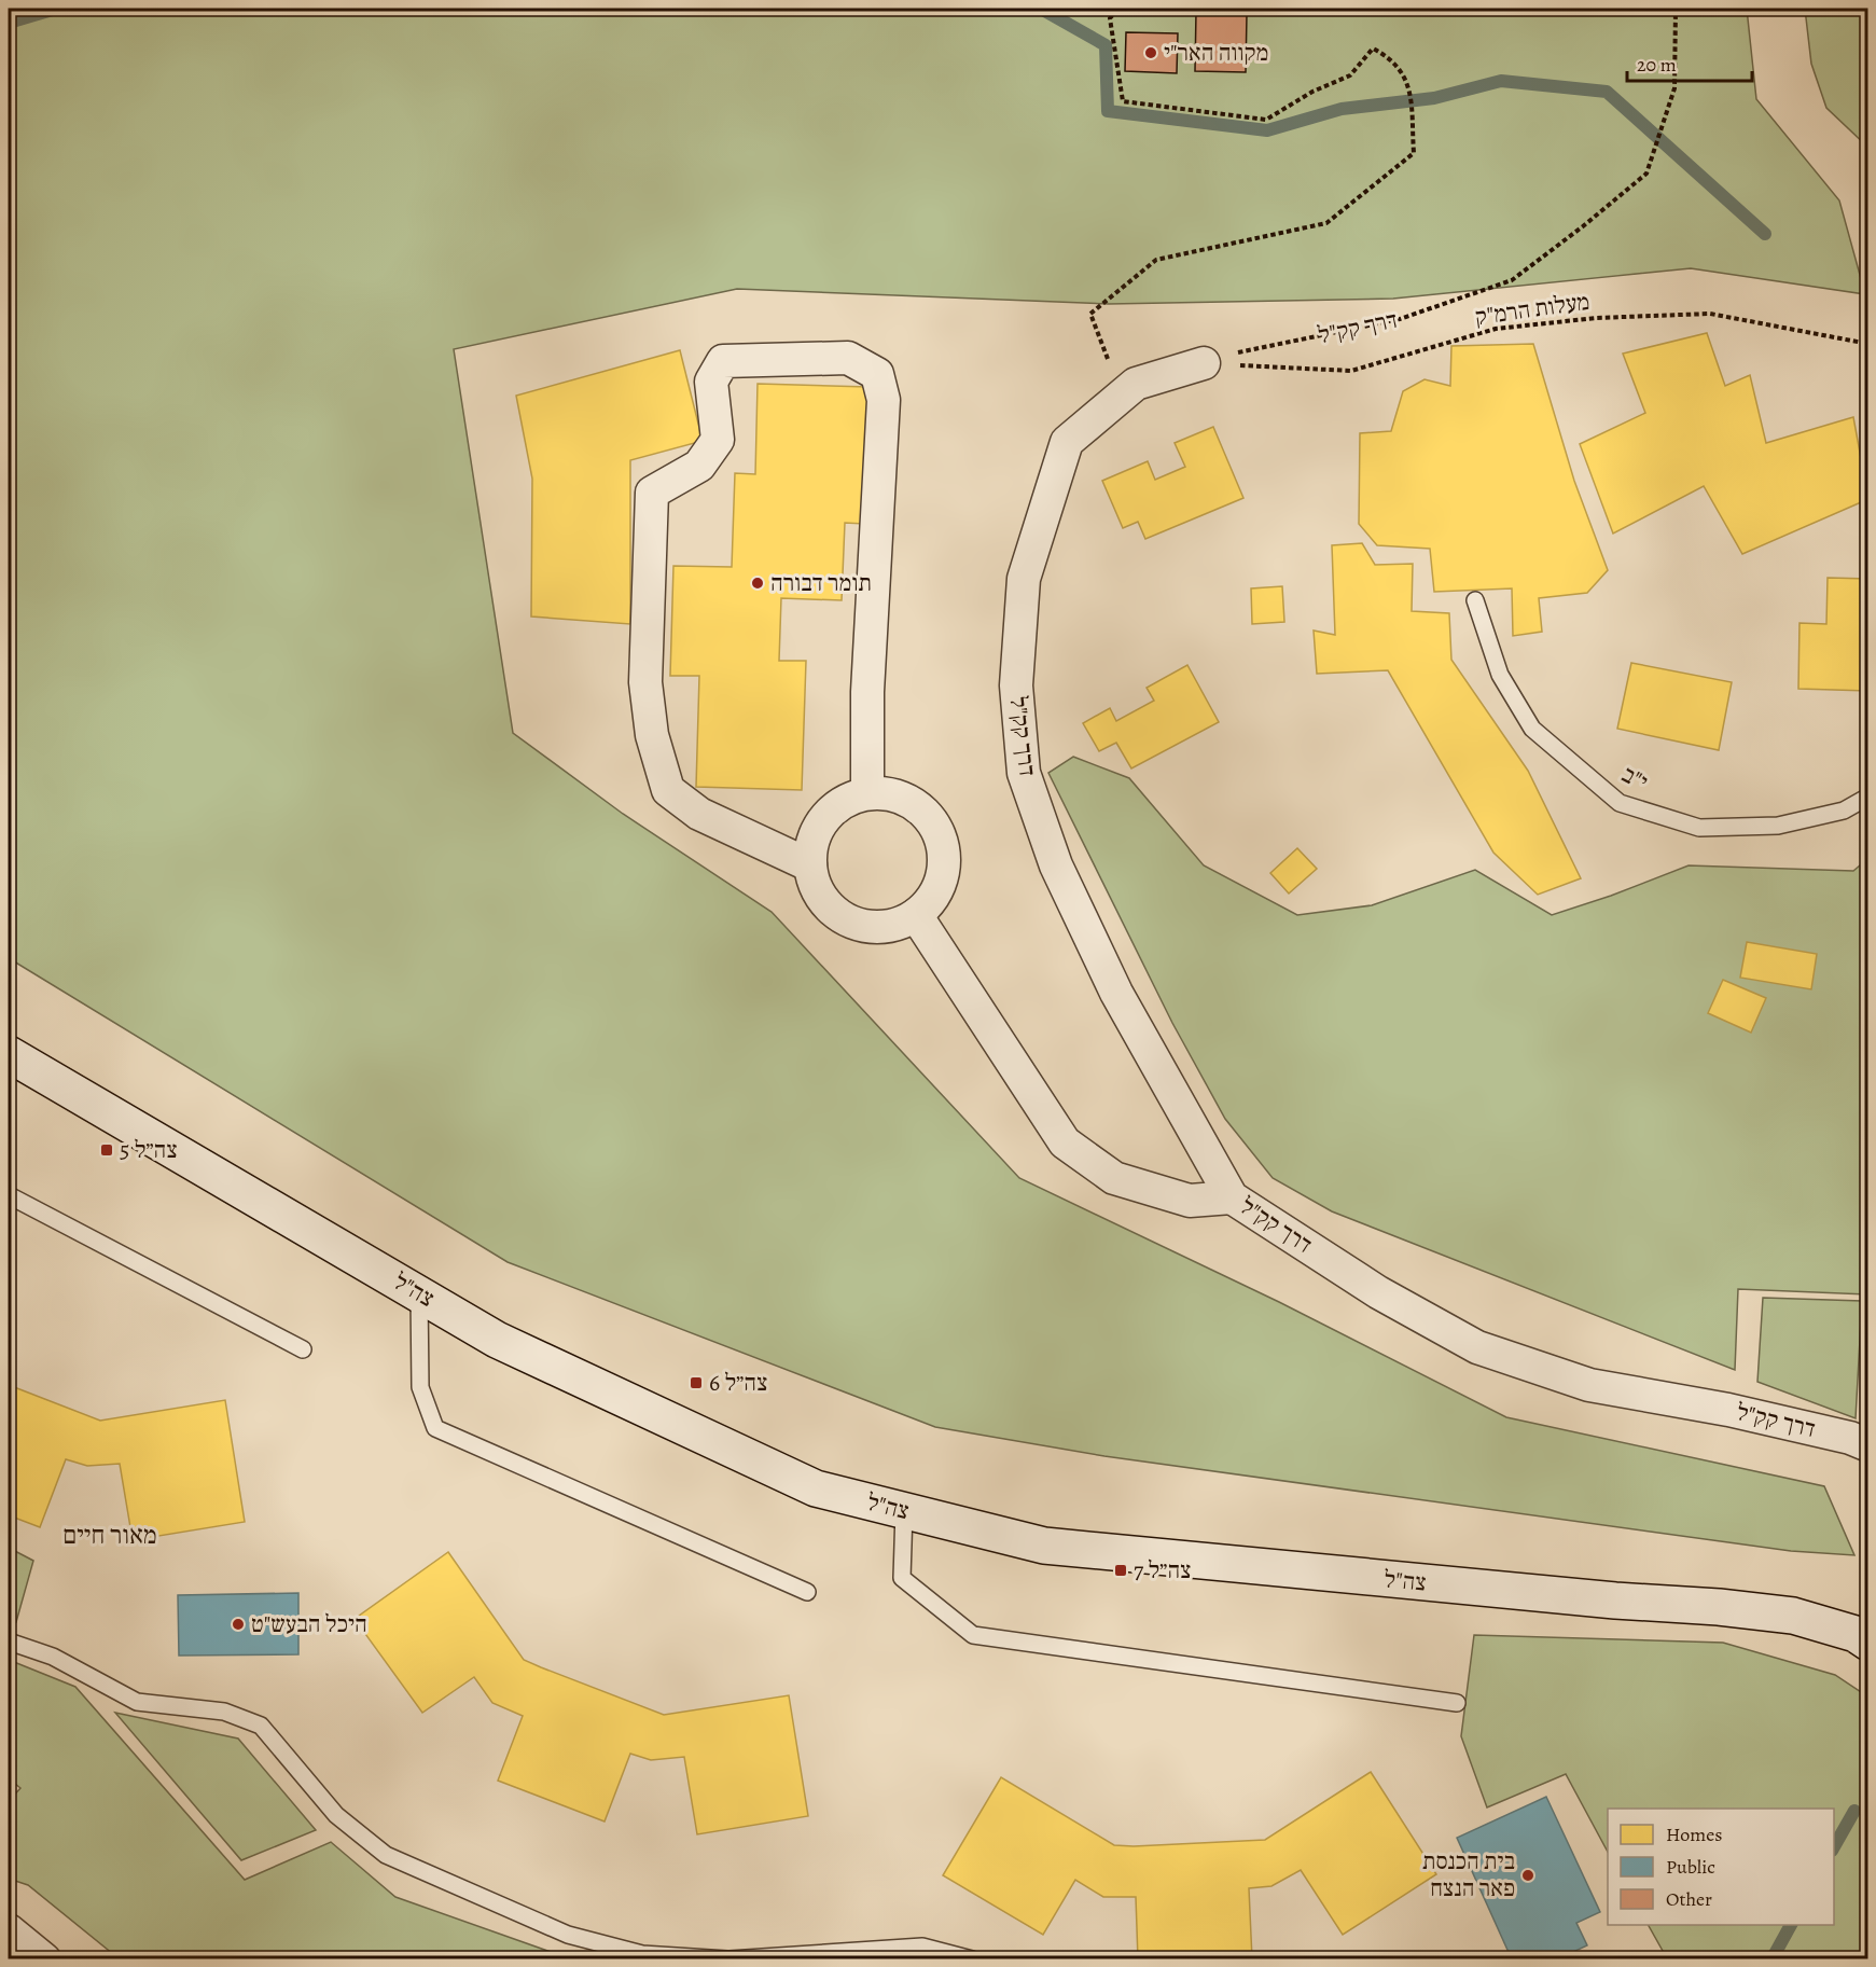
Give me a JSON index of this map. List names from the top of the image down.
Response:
{
  "streets": {
    "street": ["דרך קק\"ל", "צה\"ל"],
    "lane": ["י\"ב"],
    "path": ["מעלות הרמ\"ק"]
  },
  "crossings": [
    ["מעלות הרמ\"ק", "דרך קק\"ל"]
  ],
  "districts": ["מאור חיים"],
  "places": {
    "other": [
      "מקווה האר\"י",
      "תומר דבורה",
      "היכל הבעש\"ט",
      "בית הכנסת פאר הנצח"
    ],
    "transit": ["צה״ל 5", "צה״ל 6", "צה״ל 7"]
  },
  "legend": ["Homes", "Public", "Other"],
  "scale_bar": "20 m"
}
